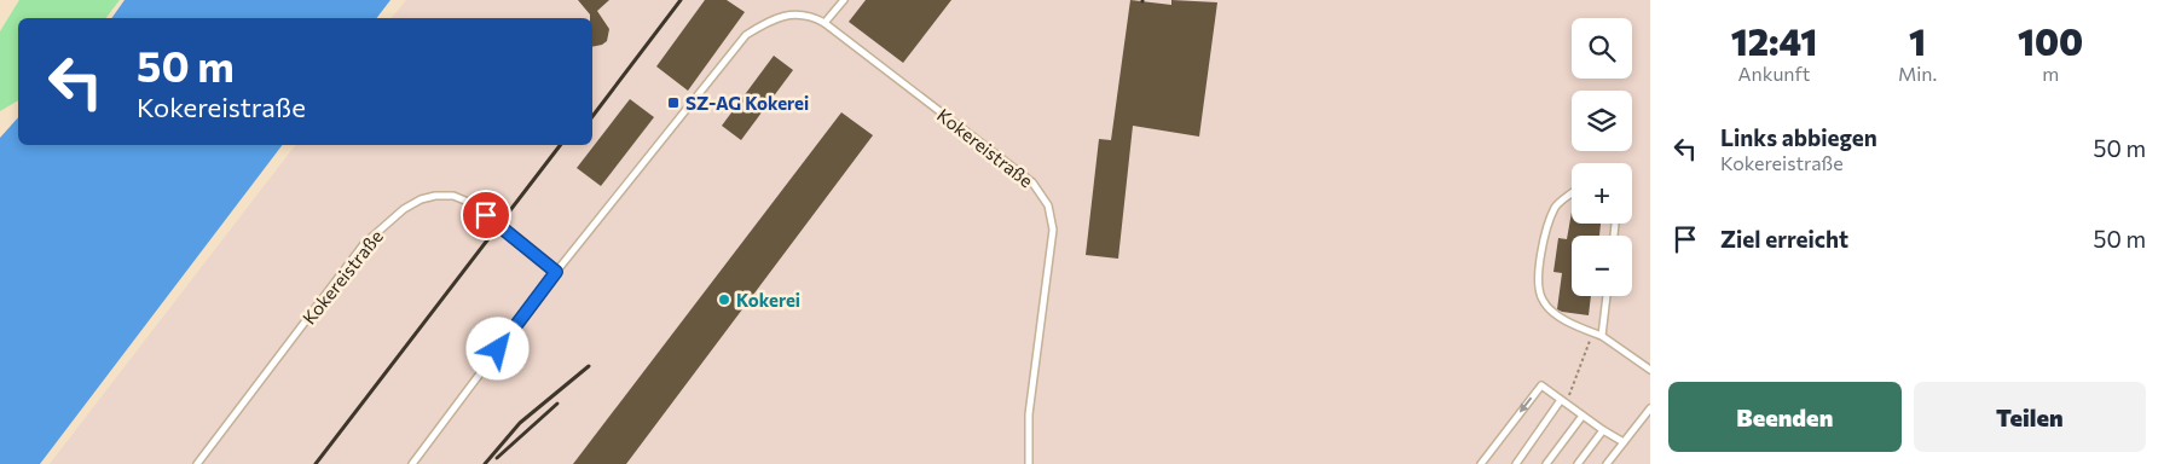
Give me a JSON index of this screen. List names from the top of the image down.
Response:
{
  "streets": {
    "lane": ["Kokereistraße"]
  },
  "places": {
    "transit": ["SZ-AG Kokerei"],
    "other": ["Kokerei"]
  },
  "page": {
    "eta": [
      "12:41",
      "Ankunft",
      "1",
      "Min.",
      "100",
      "m"
    ],
    "map_buttons": ["+", "−"],
    "turn": ["50 m", "Kokereistraße"],
    "list": [
      {
        "name": "Links abbiegen",
        "note": "Kokereistraße",
        "value": "50 m"
      },
      {
        "name": "Ziel erreicht",
        "value": "50 m"
      }
    ],
    "buttons": ["Beenden", "Teilen"]
  }
}
